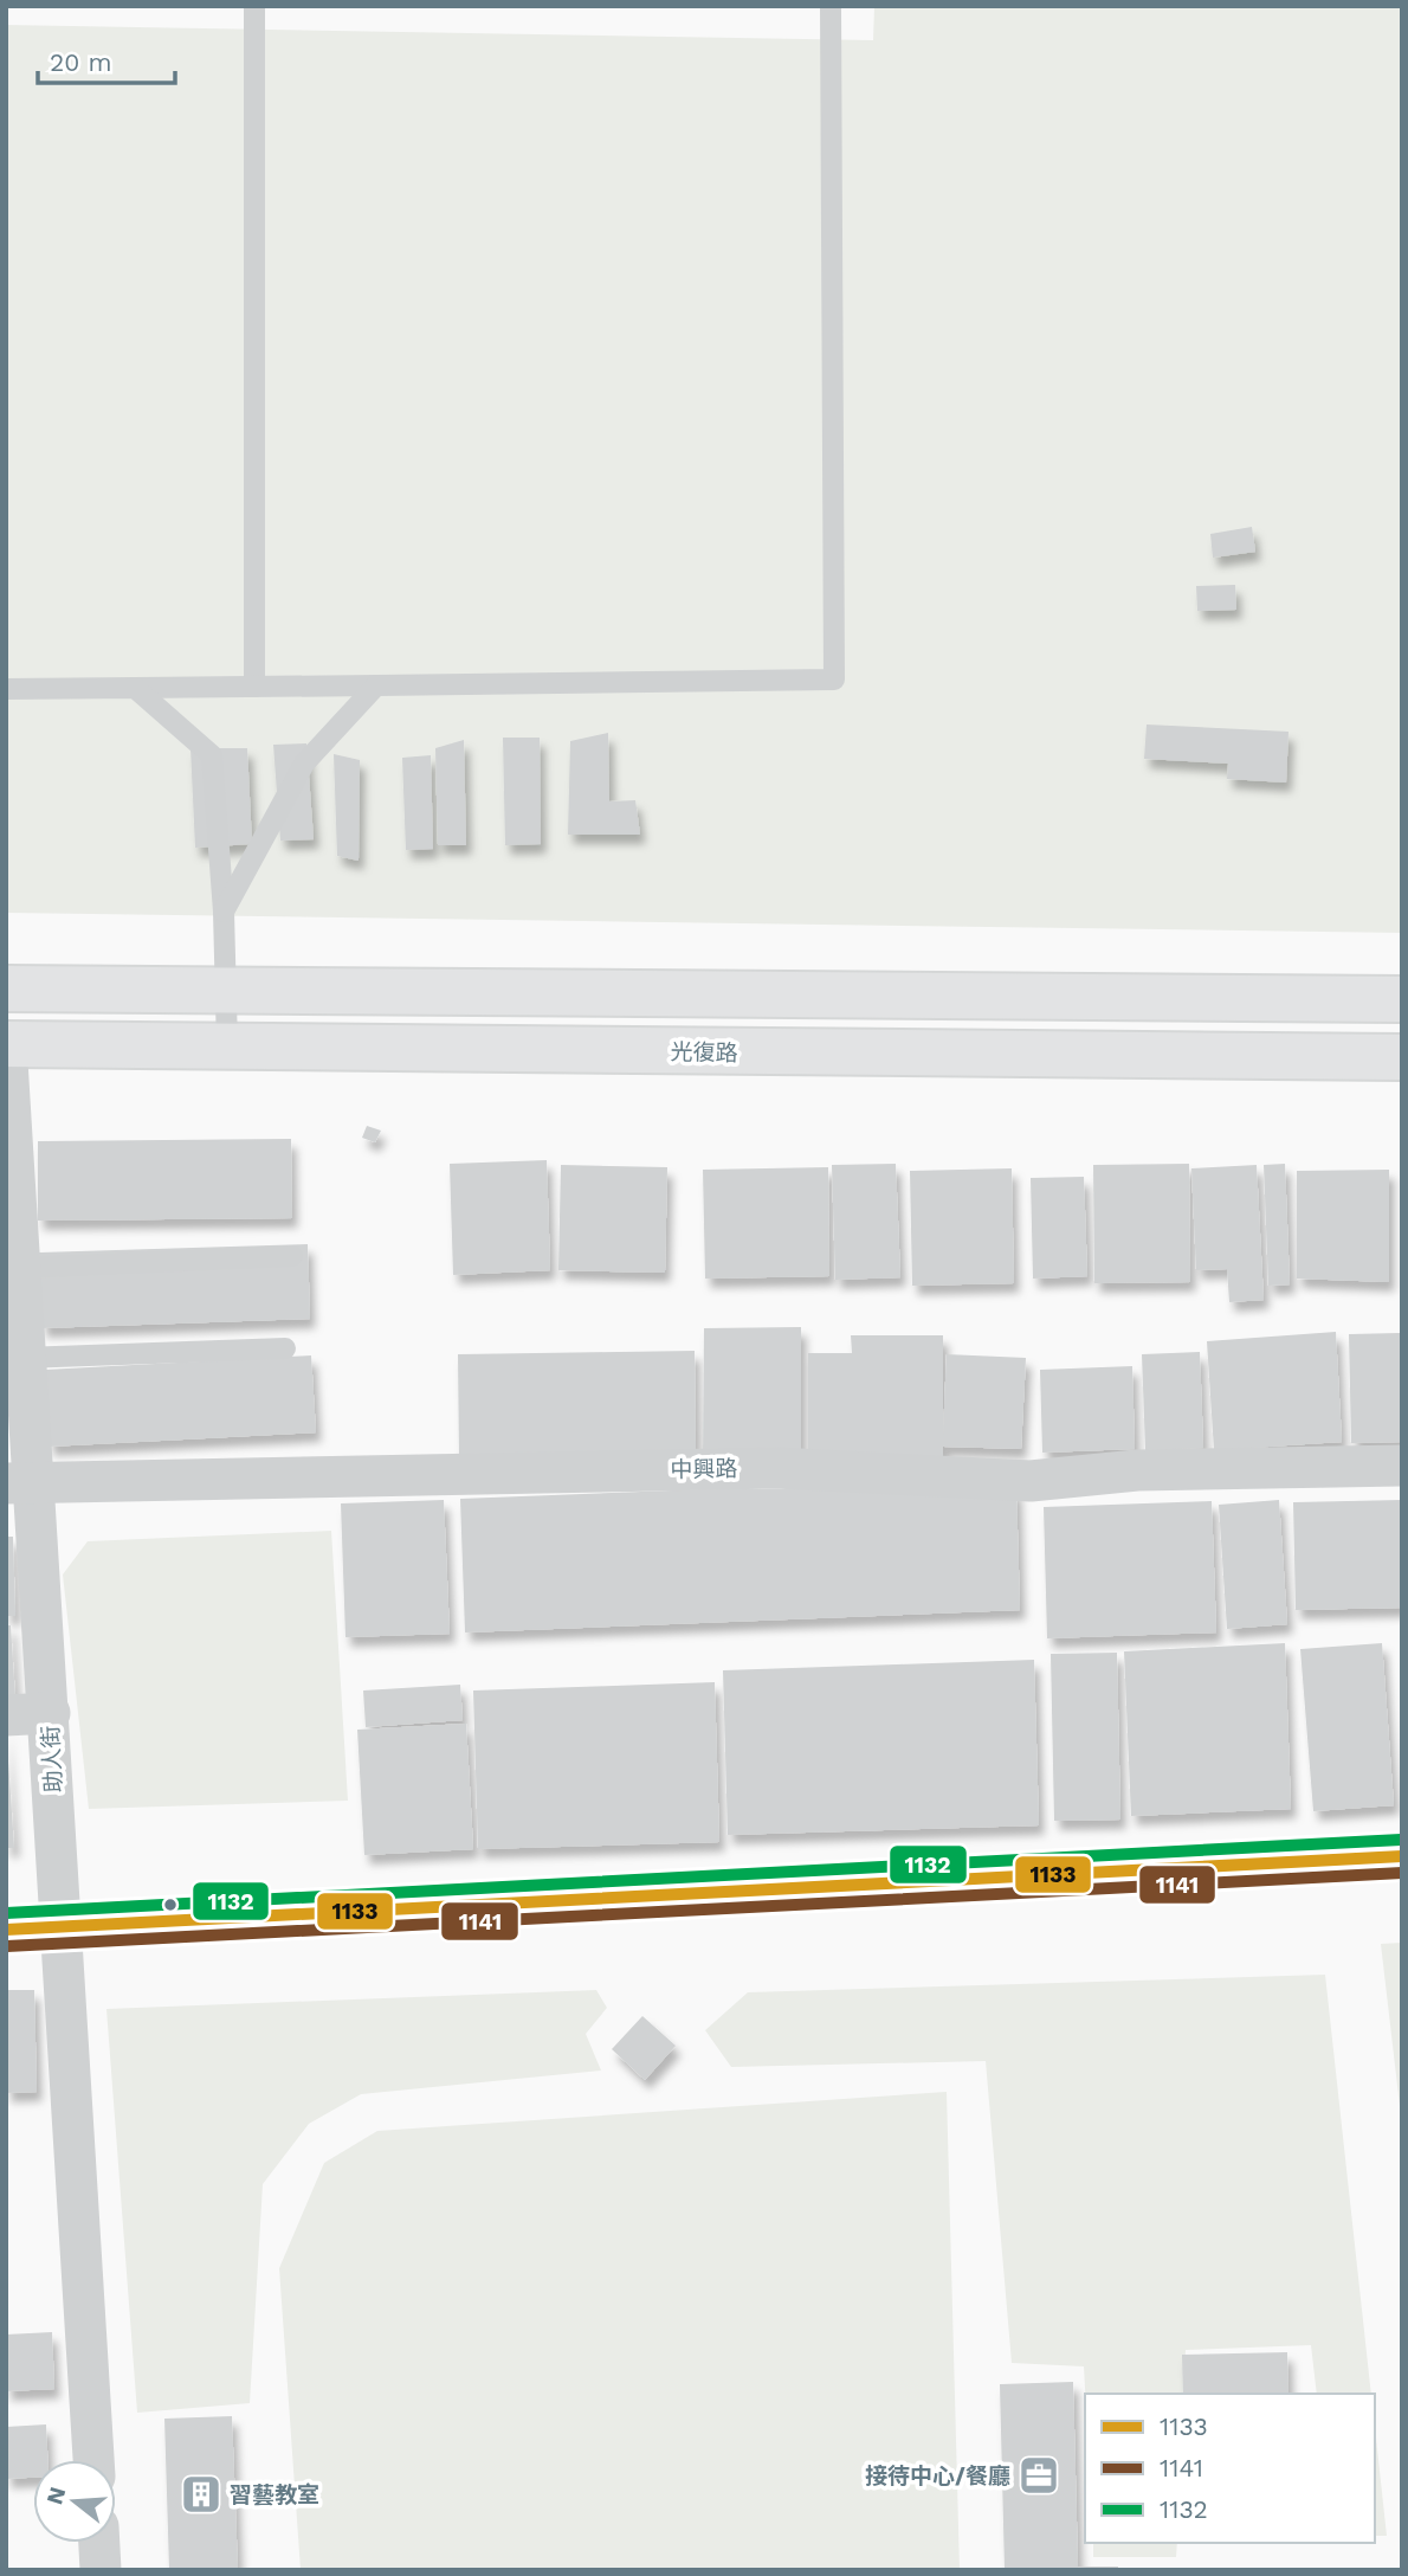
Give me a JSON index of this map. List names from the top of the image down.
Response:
{
  "streets": {
    "main road": ["光復路"],
    "street": ["中興路", "助人街"]
  },
  "crossings": [
    ["光復路", "助人街"],
    ["中興路", "助人街"]
  ],
  "places": {
    "office": ["接待中心/餐廳"],
    "building": ["習藝教室"]
  },
  "lines": ["transit line 1132", "transit line 1133", "transit line 1141"],
  "legend": ["1133", "1141", "1132"],
  "scale_bar": "20 m",
  "north": "left"
}
